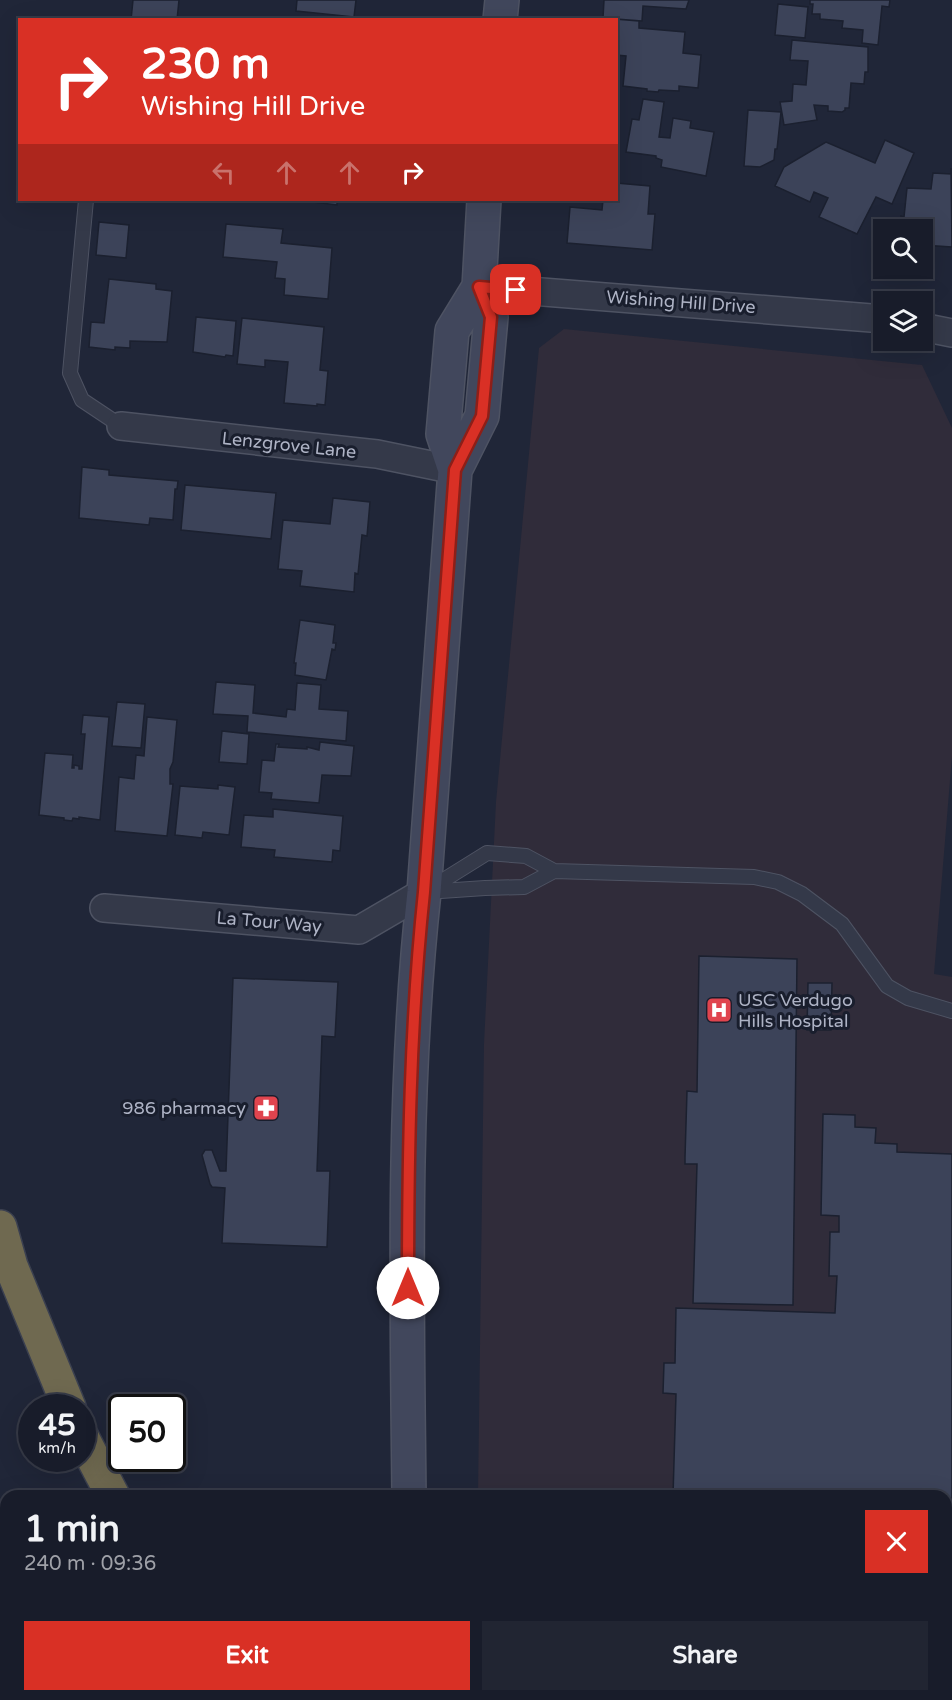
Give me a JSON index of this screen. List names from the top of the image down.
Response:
{
  "streets": {
    "street": ["Wishing Hill Drive", "Lenzgrove Lane", "La Tour Way"]
  },
  "places": {
    "hospital": ["USC Verdugo Hills Hospital"],
    "pharmacy": ["986 pharmacy"]
  },
  "page": {
    "turn": ["230 m", "Wishing Hill Drive"],
    "speed": "45 km/h",
    "limit": "50",
    "heading": ["1 min", "240 m · 09:36"],
    "buttons": ["Exit", "Share"]
  }
}
